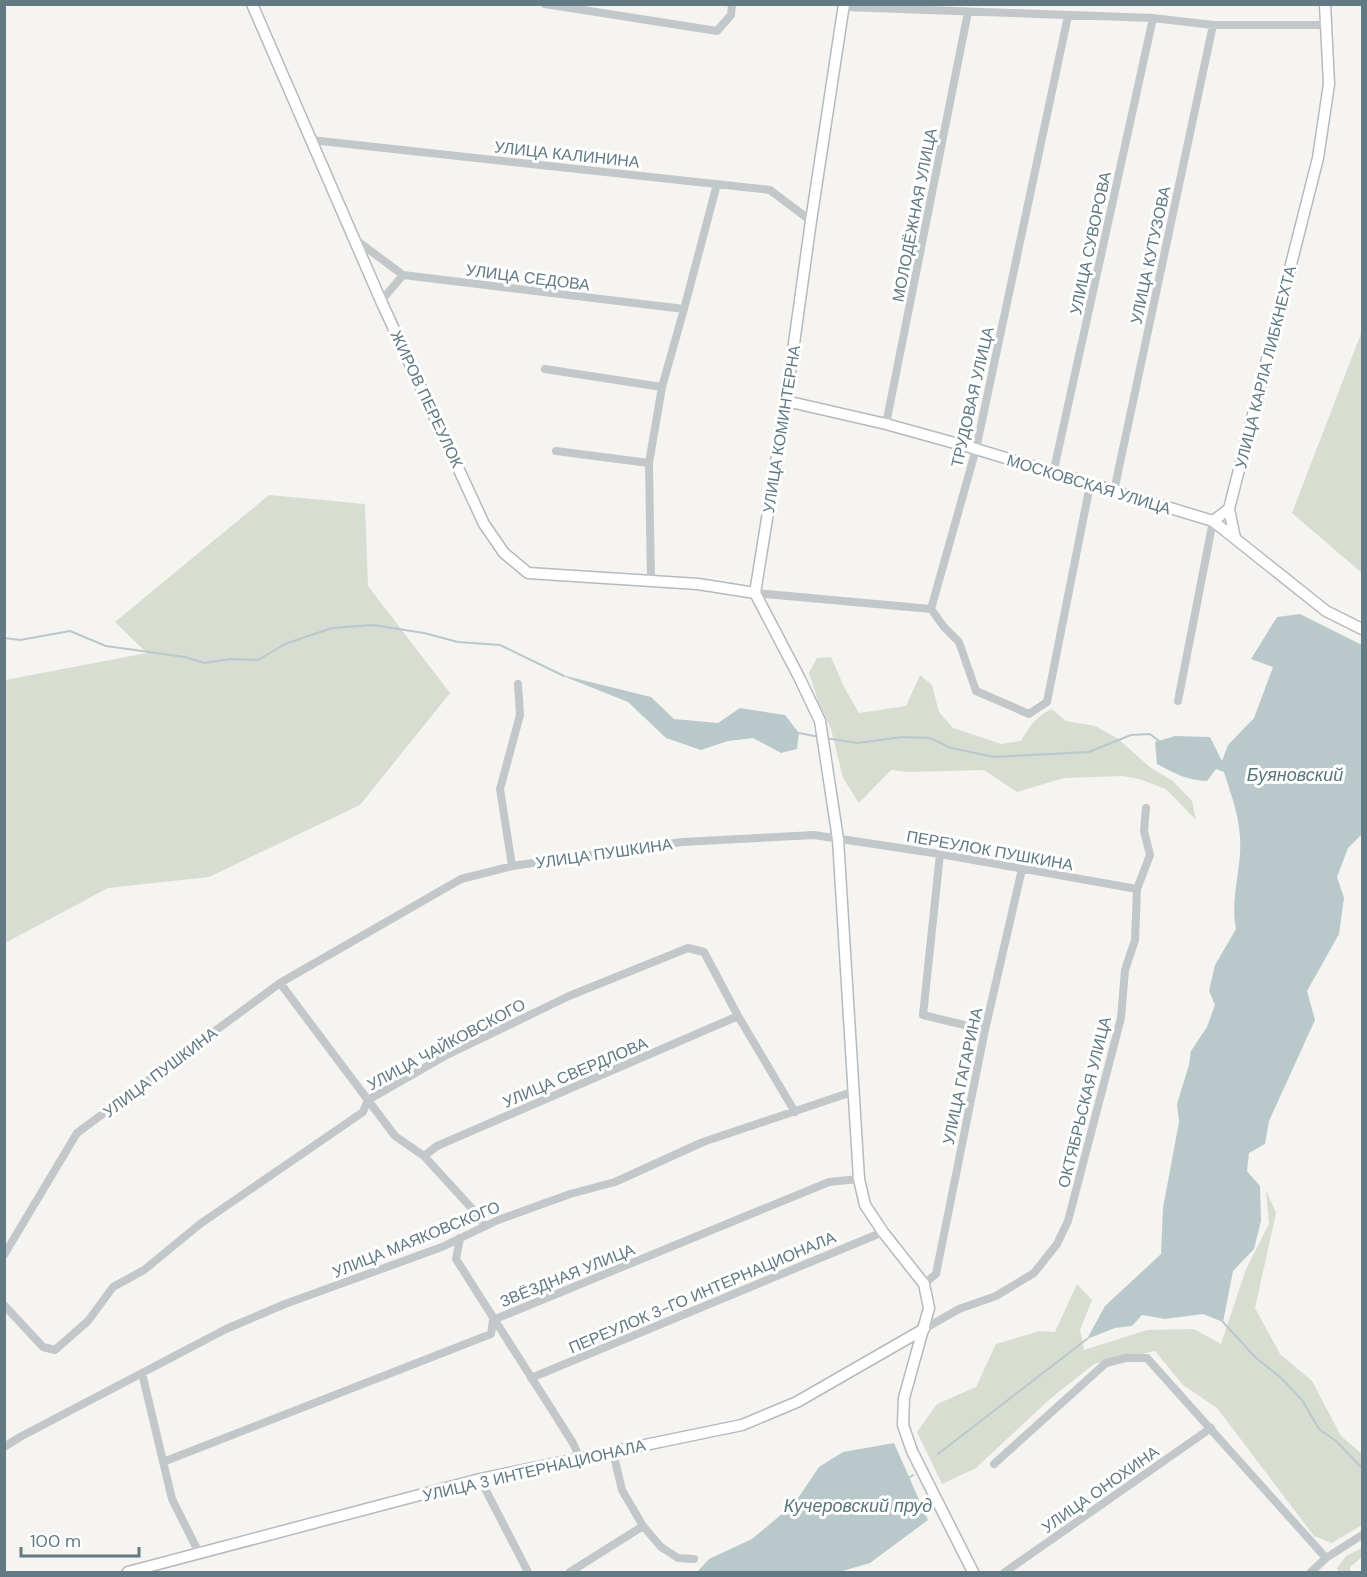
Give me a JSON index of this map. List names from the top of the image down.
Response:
{
  "streets": {
    "street": [
      "УЛИЦА КАЛИНИНА",
      "МОЛОДЁЖНАЯ УЛИЦА",
      "УЛИЦА СУВОРОВА",
      "УЛИЦА КУТУЗОВА",
      "УЛИЦА СЕДОВА",
      "УЛИЦА КАРЛА ЛИБКНЕХТА",
      "ТРУДОВАЯ УЛИЦА",
      "ЖИРОВ ПЕРЕУЛОК",
      "УЛИЦА КОМИНТЕРНА",
      "МОСКОВСКАЯ УЛИЦА",
      "ПЕРЕУЛОК ПУШКИНА",
      "УЛИЦА ПУШКИНА",
      "УЛИЦА ЧАЙКОВСКОГО",
      "УЛИЦА СВЕРДЛОВА",
      "УЛИЦА ГАГАРИНА",
      "ОКТЯБРЬСКАЯ УЛИЦА",
      "УЛИЦА МАЯКОВСКОГО",
      "ЗВЁЗДНАЯ УЛИЦА",
      "ПЕРЕУЛОК 3-ГО ИНТЕРНАЦИОНАЛА",
      "УЛИЦА 3 ИНТЕРНАЦИОНАЛА",
      "УЛИЦА ОНОХИНА"
    ]
  },
  "crossings": [
    ["УЛИЦА КАЛИНИНА", "ЖИРОВ ПЕРЕУЛОК"],
    ["УЛИЦА КАЛИНИНА", "УЛИЦА КОМИНТЕРНА"],
    ["МОЛОДЁЖНАЯ УЛИЦА", "МОСКОВСКАЯ УЛИЦА"],
    ["УЛИЦА СУВОРОВА", "МОСКОВСКАЯ УЛИЦА"],
    ["УЛИЦА КУТУЗОВА", "МОСКОВСКАЯ УЛИЦА"],
    ["ТРУДОВАЯ УЛИЦА", "МОСКОВСКАЯ УЛИЦА"],
    ["ЖИРОВ ПЕРЕУЛОК", "УЛИЦА КОМИНТЕРНА"],
    ["УЛИЦА КОМИНТЕРНА", "МОСКОВСКАЯ УЛИЦА"],
    ["ПЕРЕУЛОК ПУШКИНА", "УЛИЦА ПУШКИНА"],
    ["ПЕРЕУЛОК ПУШКИНА", "УЛИЦА ГАГАРИНА"],
    ["ПЕРЕУЛОК ПУШКИНА", "ОКТЯБРЬСКАЯ УЛИЦА"],
    ["УЛИЦА ЧАЙКОВСКОГО", "УЛИЦА СВЕРДЛОВА"],
    ["УЛИЦА ЧАЙКОВСКОГО", "УЛИЦА МАЯКОВСКОГО"],
    ["ОКТЯБРЬСКАЯ УЛИЦА", "УЛИЦА 3 ИНТЕРНАЦИОНАЛА"]
  ],
  "water": ["Буяновский", "Кучеровский пруд"],
  "scale_bar": "100 m"
}
